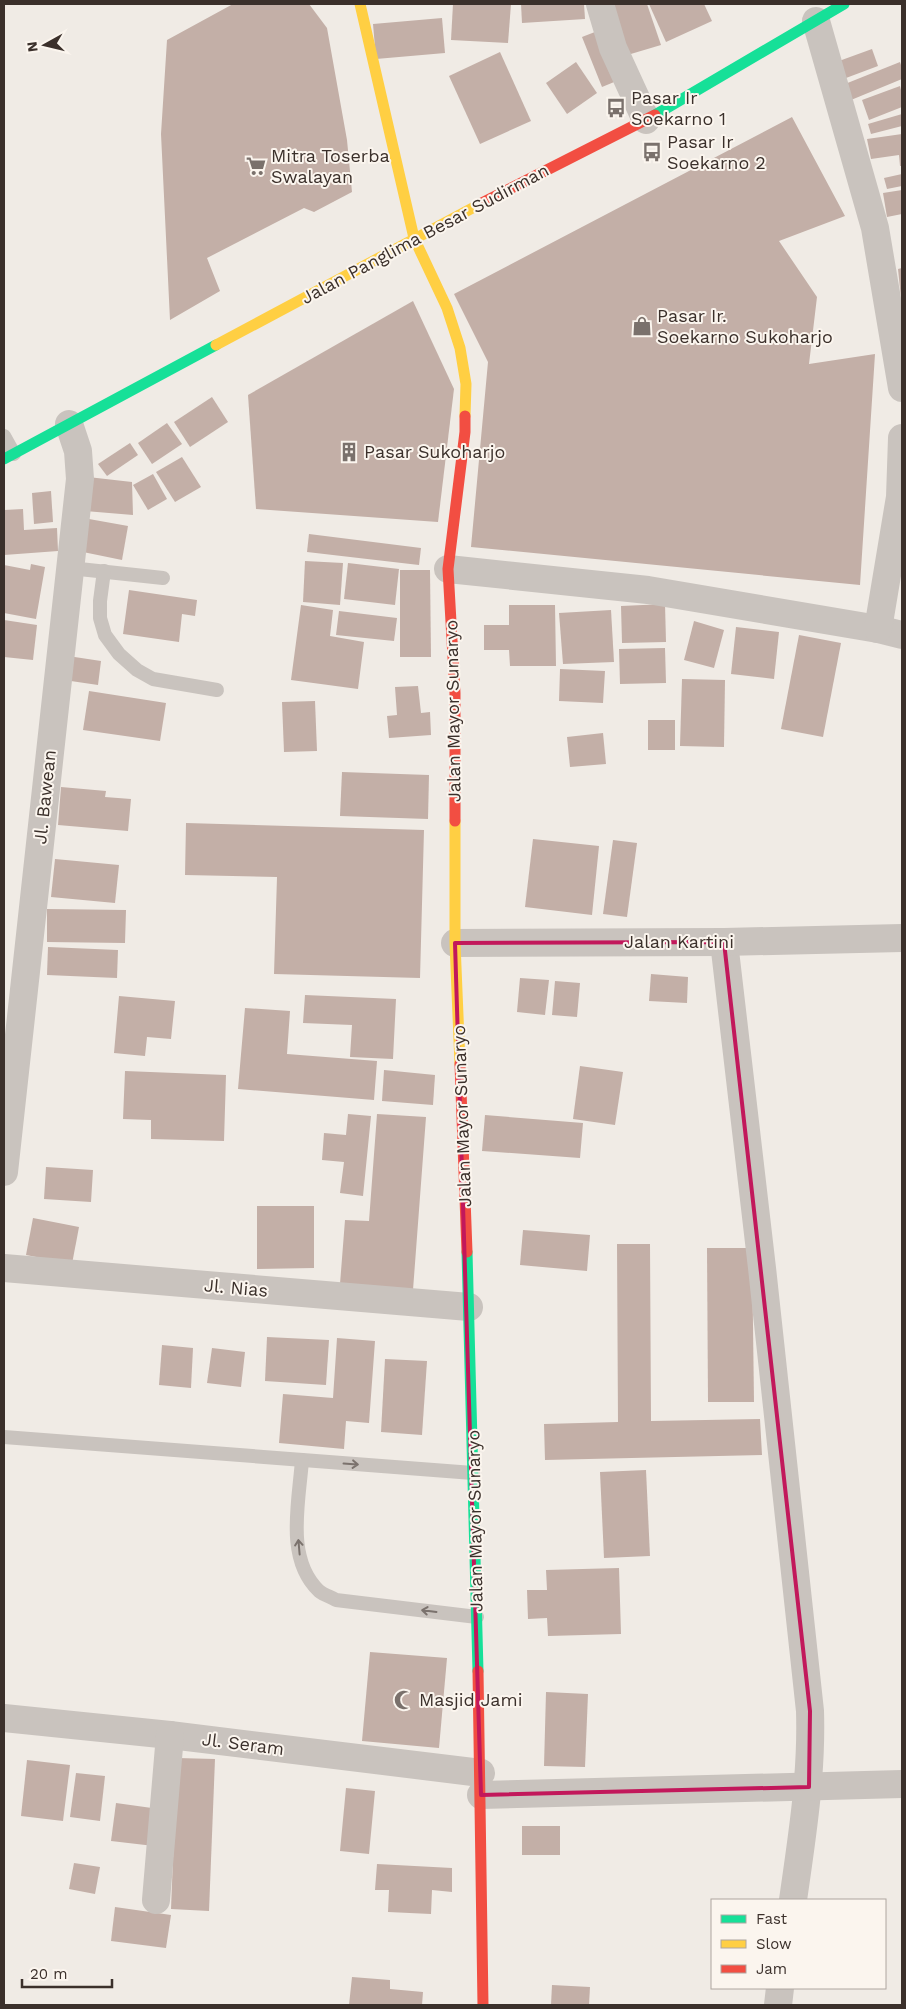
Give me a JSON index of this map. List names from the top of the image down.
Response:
{
  "streets": {
    "street": [
      "Jalan Panglima Besar Sudirman",
      "Jalan Mayor Sunaryo",
      "Jl. Bawean",
      "Jalan Kartini",
      "Jl. Nias",
      "Jl. Seram"
    ]
  },
  "crossings": [
    ["Jalan Panglima Besar Sudirman", "Jalan Mayor Sunaryo"],
    ["Jalan Panglima Besar Sudirman", "Jl. Bawean"],
    ["Jalan Mayor Sunaryo", "Jalan Kartini"],
    ["Jalan Mayor Sunaryo", "Jl. Nias"],
    ["Jalan Mayor Sunaryo", "Jl. Seram"]
  ],
  "places": {
    "bus stop": ["Pasar Ir Soekarno 1", "Pasar Ir Soekarno 2"],
    "supermarket": ["Mitra Toserba Swalayan"],
    "shop": ["Pasar Ir. Soekarno Sukoharjo"],
    "building": ["Pasar Sukoharjo"],
    "mosque": ["Masjid Jami"]
  },
  "legend": ["Fast", "Slow", "Jam"],
  "scale_bar": "20 m",
  "north": "left"
}
